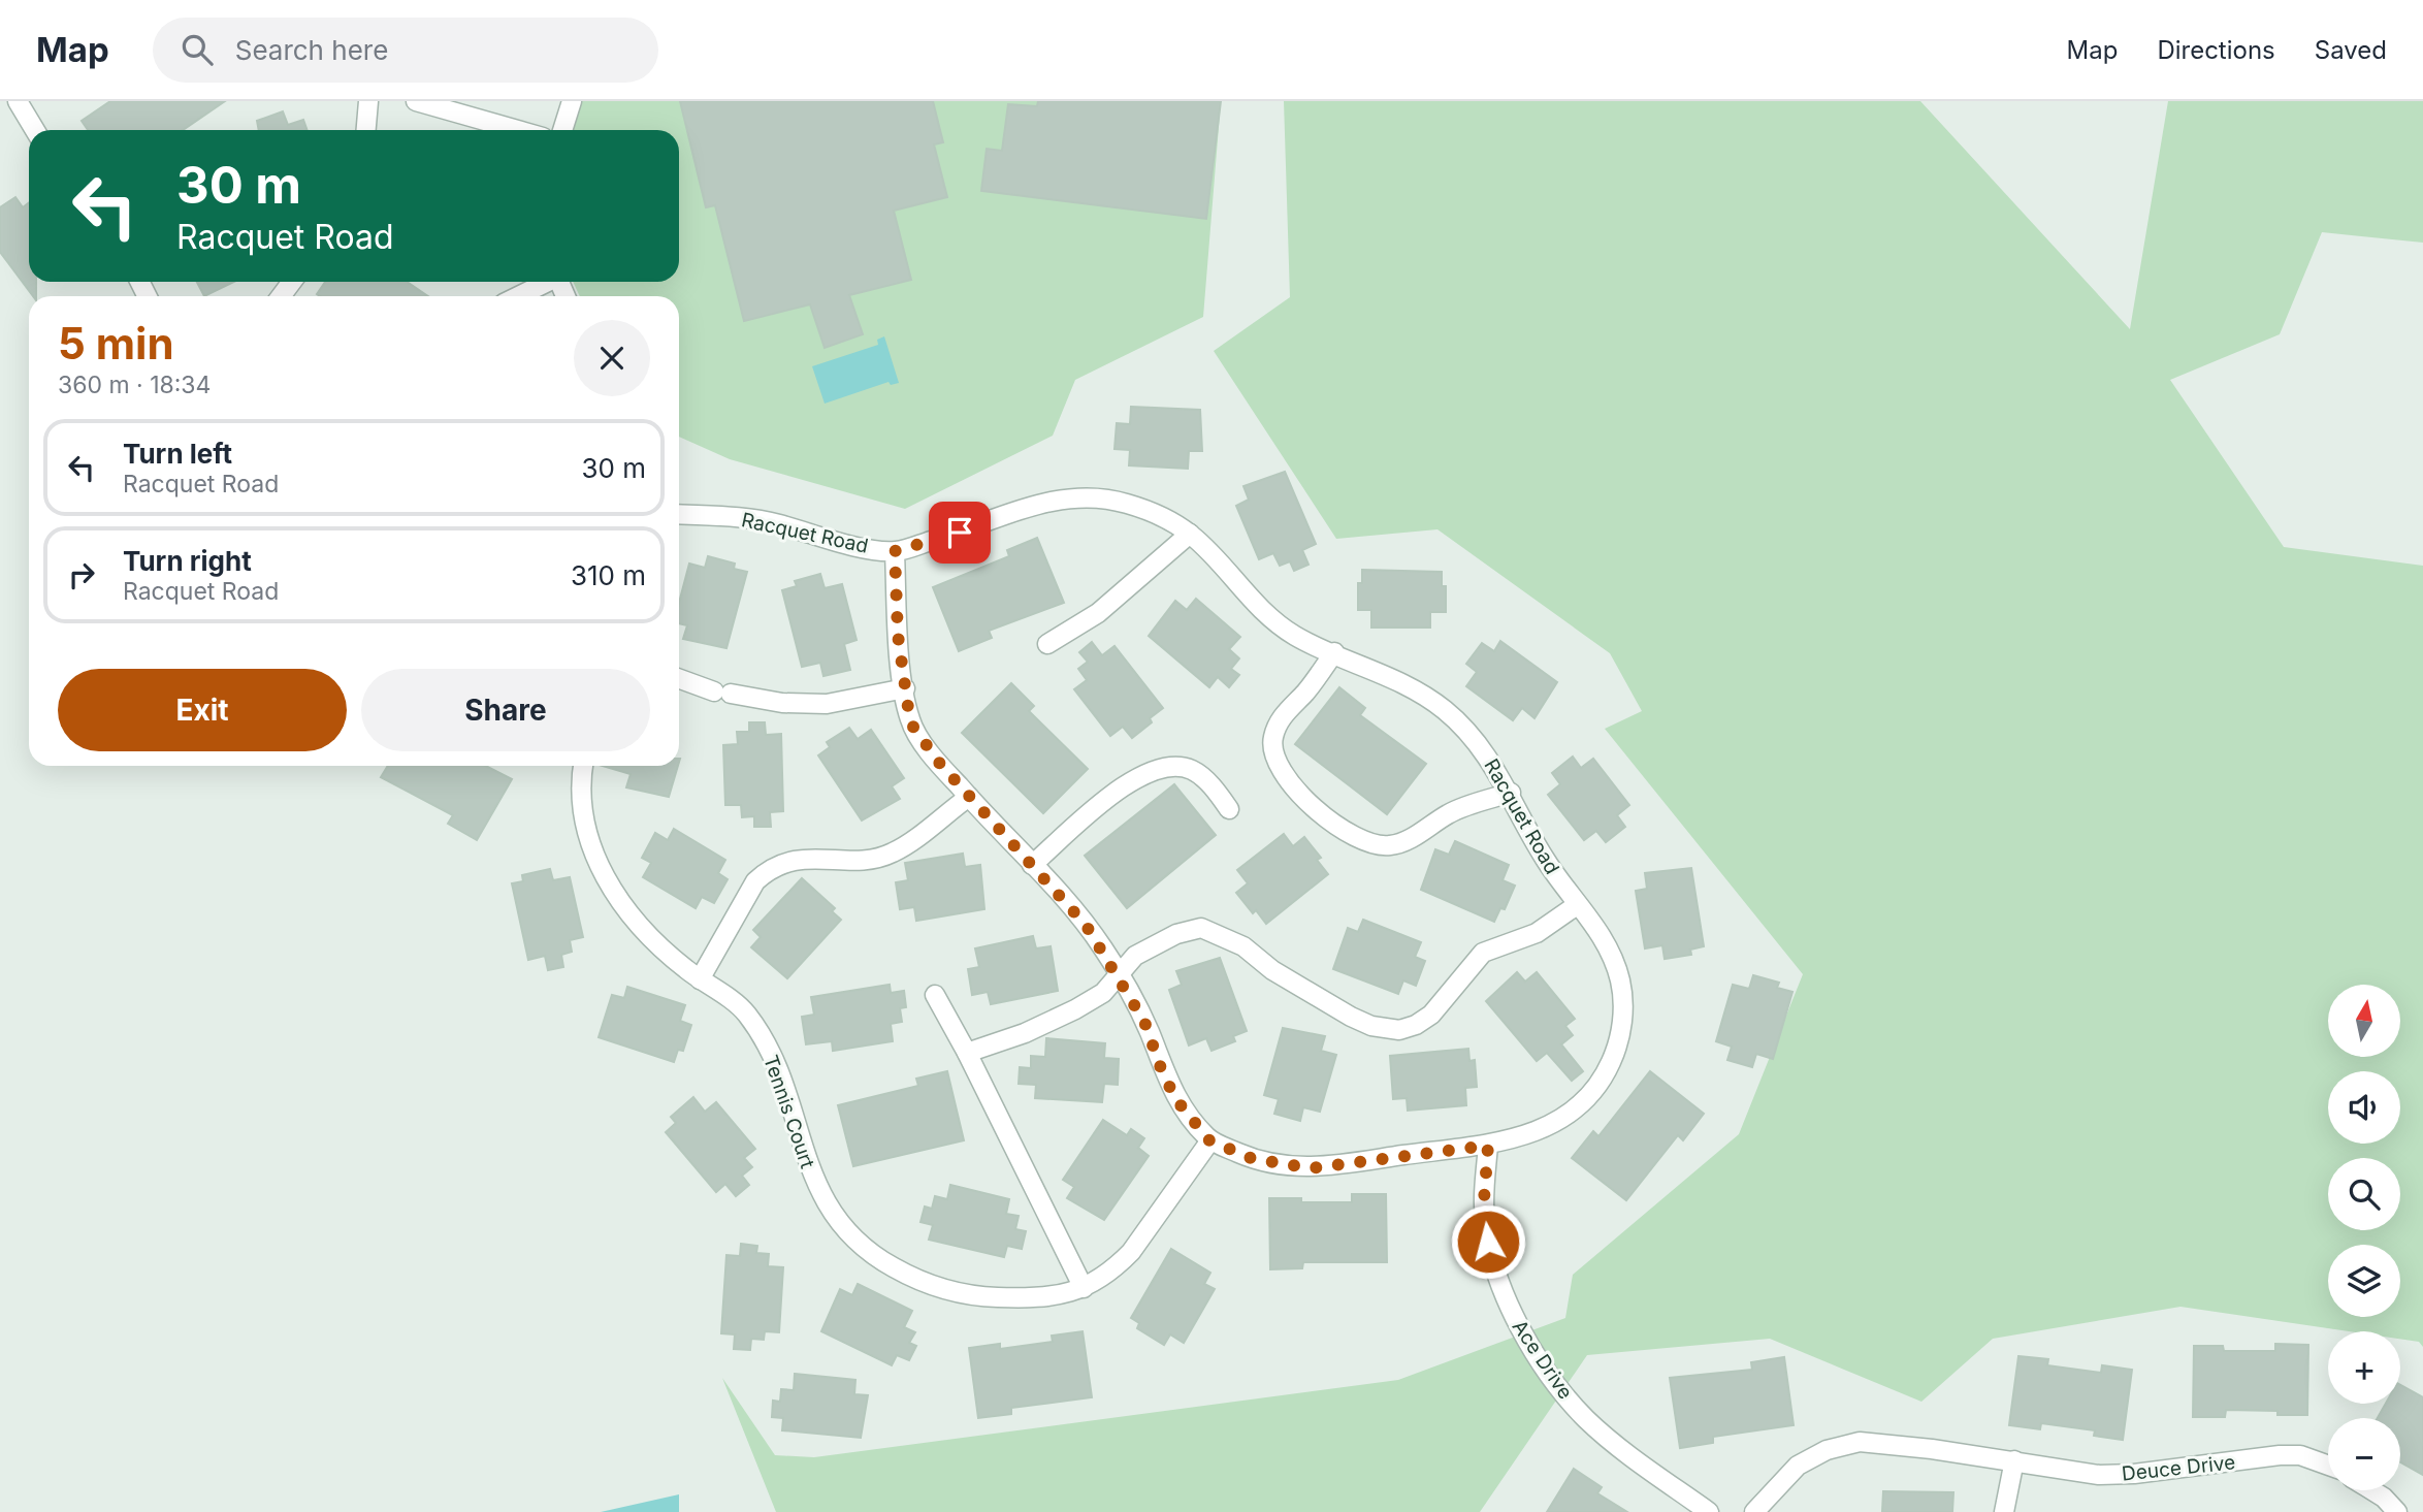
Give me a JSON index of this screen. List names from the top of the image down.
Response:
{
  "streets": {
    "street": [
      "Racquet Road",
      "Tennis Court",
      "Ace Drive",
      "Deuce Drive"
    ]
  },
  "crossings": [
    ["Racquet Road", "Tennis Court"],
    ["Racquet Road", "Ace Drive"]
  ],
  "north": "top",
  "page": {
    "header": "Map",
    "search": "Search here",
    "nav": ["Map", "Directions", "Saved"],
    "turn": ["30 m", "Racquet Road"],
    "heading": ["5 min", "360 m · 18:34"],
    "list": [
      {
        "name": "Turn left",
        "note": "Racquet Road",
        "value": "30 m"
      },
      {
        "name": "Turn right",
        "note": "Racquet Road",
        "value": "310 m"
      }
    ],
    "buttons": ["Exit", "Share"],
    "map_buttons": ["+", "−"]
  }
}
